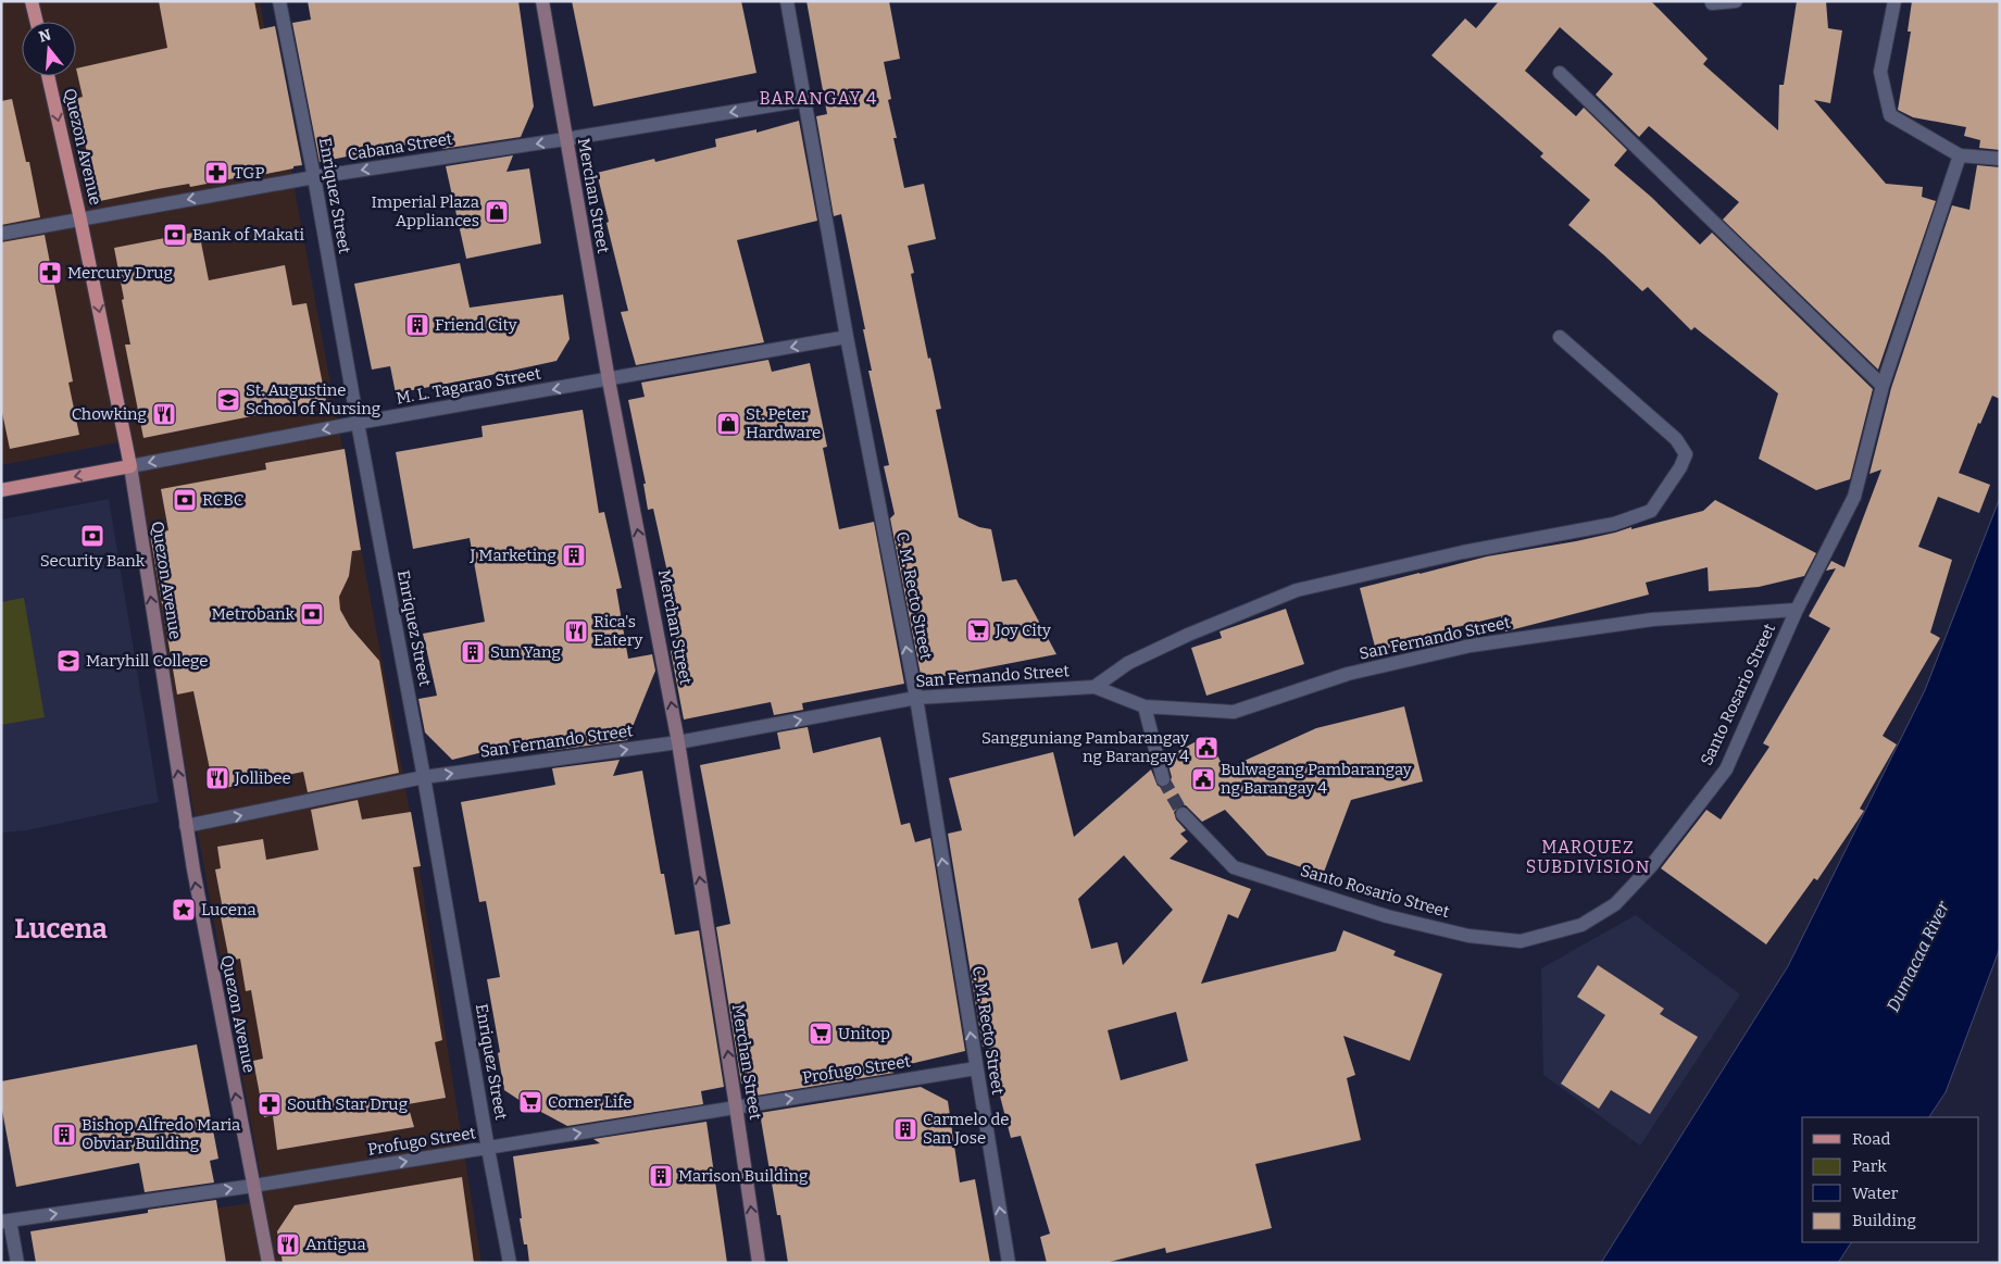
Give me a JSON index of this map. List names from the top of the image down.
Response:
{
  "streets": {
    "main road": ["Quezon Avenue", "Merchan Street", "M. L. Tagarao Street"],
    "street": [
      "Cabana Street",
      "Enriquez Street",
      "C. M. Recto Street",
      "San Fernando Street",
      "Santo Rosario Street",
      "Profugo Street"
    ]
  },
  "crossings": [
    ["Quezon Avenue", "Cabana Street"],
    ["Quezon Avenue", "M. L. Tagarao Street"],
    ["Quezon Avenue", "San Fernando Street"],
    ["Quezon Avenue", "Profugo Street"],
    ["Cabana Street", "Enriquez Street"],
    ["Cabana Street", "Merchan Street"],
    ["Cabana Street", "C. M. Recto Street"],
    ["Enriquez Street", "M. L. Tagarao Street"],
    ["Enriquez Street", "San Fernando Street"],
    ["Enriquez Street", "Profugo Street"],
    ["Merchan Street", "M. L. Tagarao Street"],
    ["Merchan Street", "San Fernando Street"],
    ["Merchan Street", "Profugo Street"],
    ["M. L. Tagarao Street", "C. M. Recto Street"],
    ["C. M. Recto Street", "San Fernando Street"],
    ["C. M. Recto Street", "Profugo Street"],
    ["San Fernando Street", "Santo Rosario Street"]
  ],
  "one_way": [
    "Cabana Street",
    "Merchan Street",
    "M. L. Tagarao Street",
    "C. M. Recto Street",
    "San Fernando Street",
    "Profugo Street"
  ],
  "districts": ["BARANGAY 4", "MARQUEZ SUBDIVISION", "Lucena"],
  "water": ["Dumacaa River"],
  "places": {
    "pharmacy": ["TGP", "Mercury Drug", "South Star Drug"],
    "shop": ["Imperial Plaza Appliances", "St. Peter Hardware"],
    "bank": [
      "Bank of Makati",
      "RCBC",
      "Security Bank",
      "Metrobank"
    ],
    "building": [
      "Friend City",
      "J Marketing",
      "Sun Yang",
      "Carmelo de San Jose",
      "Bishop Alfredo Maria Obviar Building",
      "Marison Building"
    ],
    "school or university": ["St. Augustine School of Nursing", "Maryhill College"],
    "restaurant": [
      "Chowking",
      "Rica's Eatery",
      "Jollibee",
      "Antigua"
    ],
    "supermarket": ["Joy City", "Unitop", "Corner Life"],
    "public building": ["Sangguniang Pambarangay ng Barangay 4", "Bulwagang Pambarangay ng Barangay 4"],
    "place": ["Lucena"]
  },
  "legend": [
    "Road",
    "Park",
    "Water",
    "Building"
  ],
  "north": "top"
}
